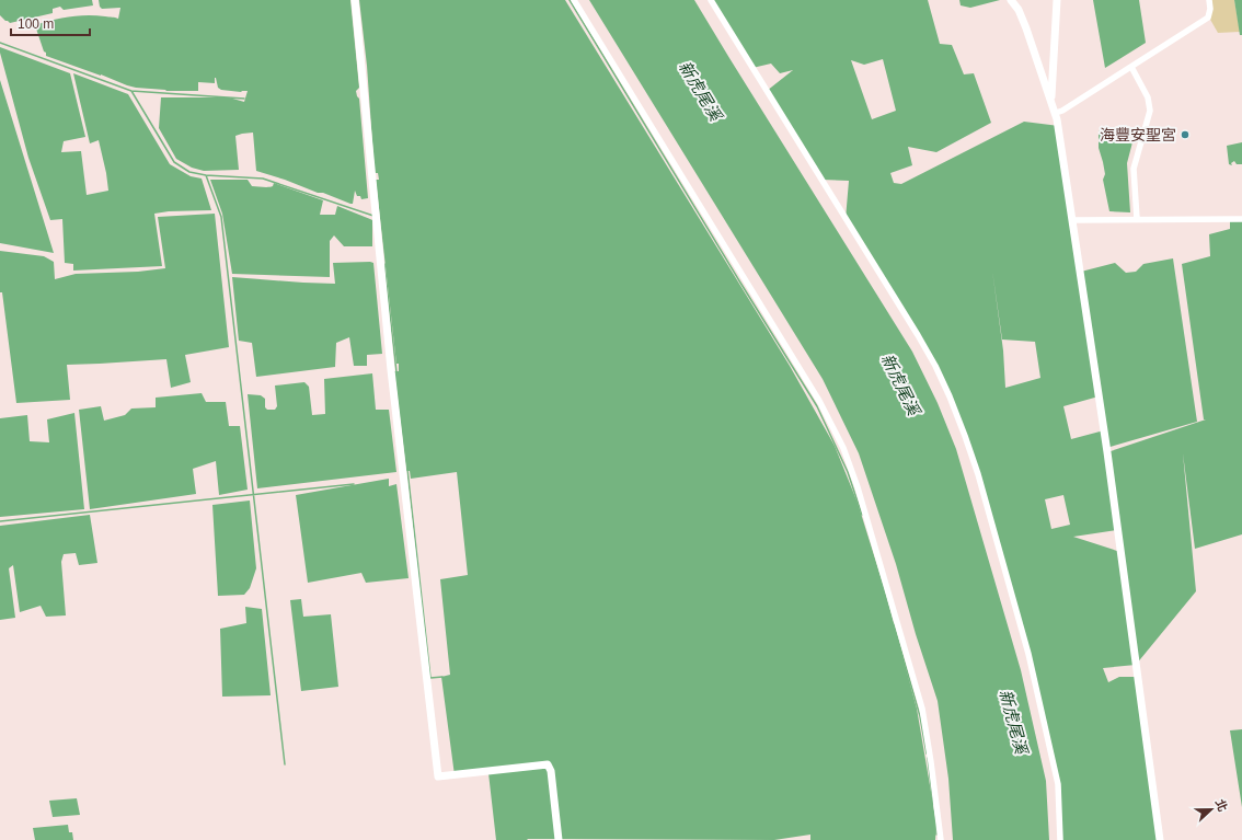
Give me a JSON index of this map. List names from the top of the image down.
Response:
{
  "water": ["新虎尾溪"],
  "places": ["海豐安聖宮"],
  "scale_bar": "100 m",
  "north": "right"
}
